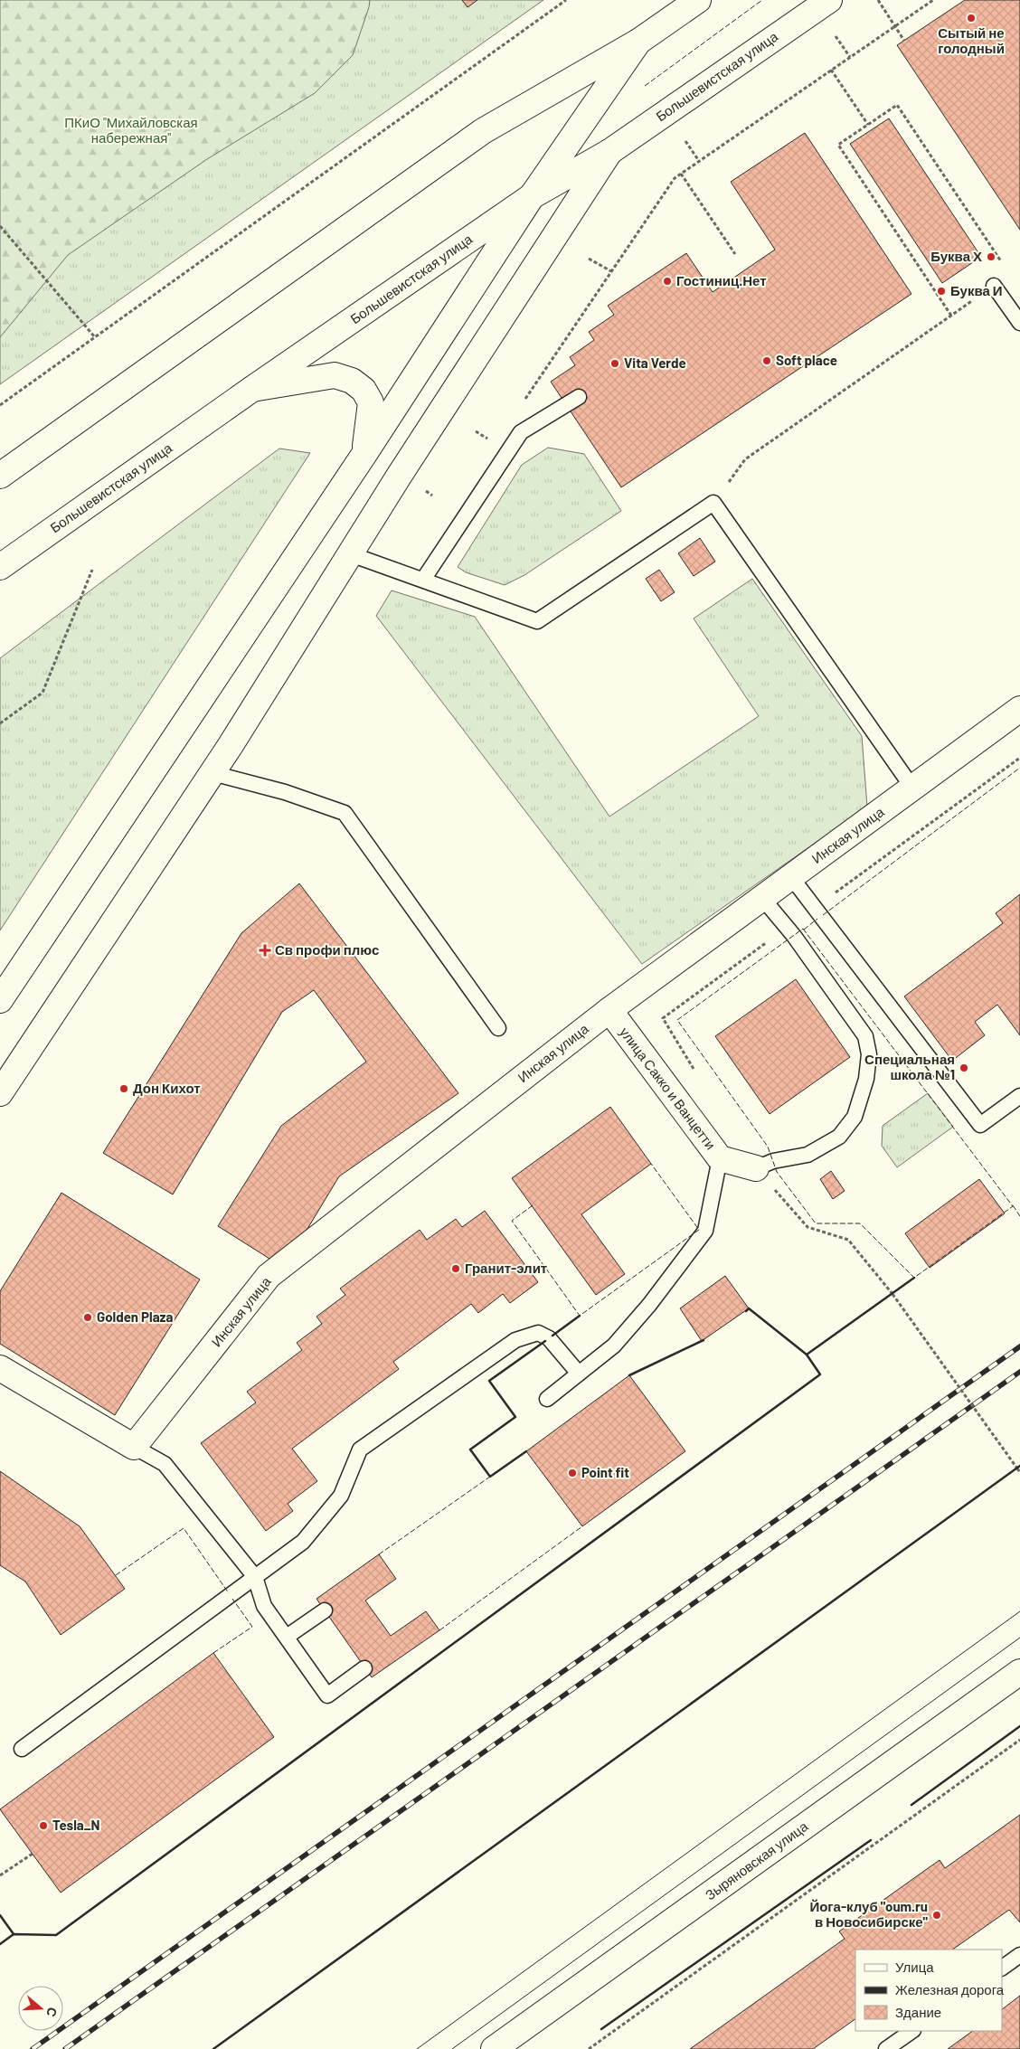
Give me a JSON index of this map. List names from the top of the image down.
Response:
{
  "streets": {
    "main road": [
      "Большевистская улица",
      "Инская улица",
      "улица Сакко и Ванцетти",
      "Зыряновская улица"
    ]
  },
  "crossings": [
    ["Инская улица", "улица Сакко и Ванцетти"]
  ],
  "parks": ["ПКиО \"Михайловская набережная\""],
  "places": {
    "other": [
      "Сытый не голодный",
      "Буква Х",
      "Гостиниц.Нет",
      "Буква И",
      "Soft place",
      "Vita Verde",
      "Специальная школа №1",
      "Дон Кихот",
      "Гранит-элит",
      "Golden Plaza",
      "Point fit",
      "Tesla_N",
      "Йога-клуб \"oum.ru в Новосибирске\""
    ],
    "health": ["Св профи плюс"]
  },
  "legend": ["Улица", "Железная дорога", "Здание"],
  "north": "right"
}
